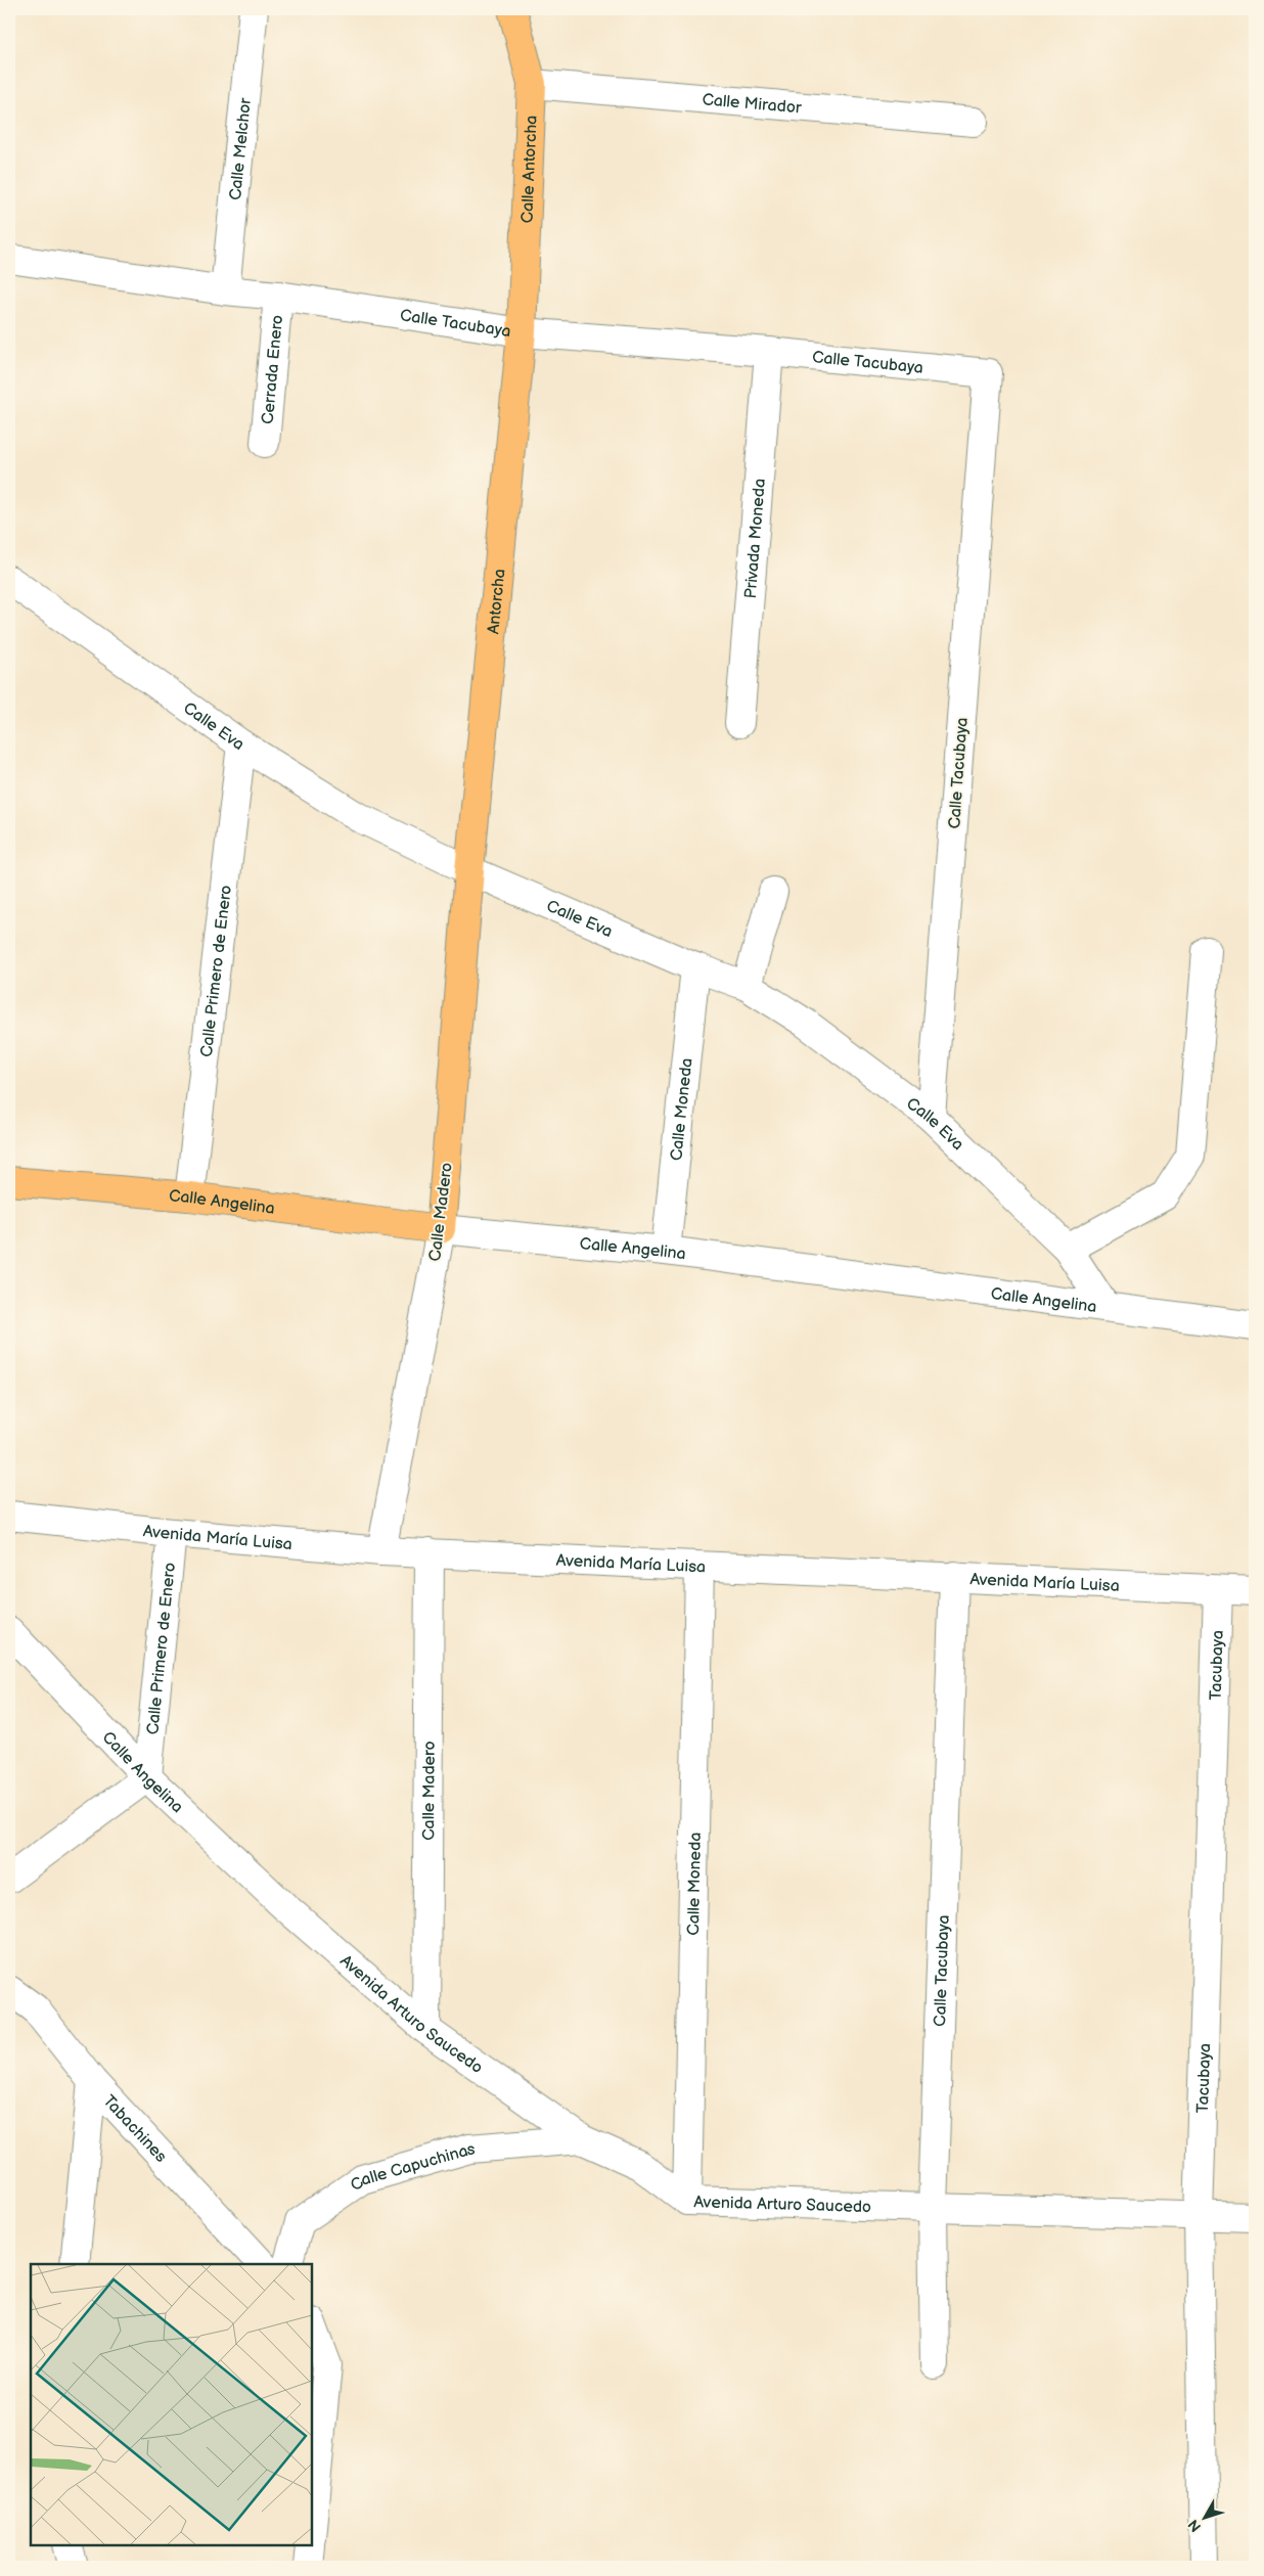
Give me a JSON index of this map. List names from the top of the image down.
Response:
{
  "streets": {
    "main road": [
      "Calle Antorcha",
      "Antorcha",
      "Calle Angelina",
      "Calle Madero"
    ],
    "street": [
      "Calle Mirador",
      "Calle Melchor",
      "Calle Tacubaya",
      "Cerrada Enero",
      "Privada Moneda",
      "Calle Eva",
      "Calle Primero de Enero",
      "Calle Moneda",
      "Avenida María Luisa",
      "Tacubaya",
      "Avenida Arturo Saucedo",
      "Tabachines",
      "Calle Capuchinas"
    ]
  },
  "crossings": [
    ["Calle Mirador", "Calle Antorcha"],
    ["Calle Melchor", "Calle Tacubaya"],
    ["Calle Antorcha", "Calle Tacubaya"],
    ["Calle Antorcha", "Antorcha"],
    ["Calle Tacubaya", "Cerrada Enero"],
    ["Calle Tacubaya", "Privada Moneda"],
    ["Calle Tacubaya", "Antorcha"],
    ["Calle Tacubaya", "Calle Eva"],
    ["Calle Tacubaya", "Avenida María Luisa"],
    ["Calle Tacubaya", "Avenida Arturo Saucedo"],
    ["Antorcha", "Calle Eva"],
    ["Antorcha", "Calle Madero"],
    ["Calle Eva", "Calle Primero de Enero"],
    ["Calle Eva", "Calle Moneda"],
    ["Calle Eva", "Calle Angelina"],
    ["Calle Eva", "Calle Madero"],
    ["Calle Primero de Enero", "Calle Angelina"],
    ["Calle Primero de Enero", "Avenida María Luisa"],
    ["Calle Moneda", "Calle Angelina"],
    ["Calle Moneda", "Avenida María Luisa"],
    ["Calle Moneda", "Avenida Arturo Saucedo"],
    ["Calle Angelina", "Calle Madero"],
    ["Calle Angelina", "Avenida Arturo Saucedo"],
    ["Calle Madero", "Avenida María Luisa"],
    ["Calle Madero", "Avenida Arturo Saucedo"],
    ["Avenida María Luisa", "Tacubaya"],
    ["Tacubaya", "Avenida Arturo Saucedo"],
    ["Avenida Arturo Saucedo", "Calle Capuchinas"]
  ],
  "north": "bottom left"
}
